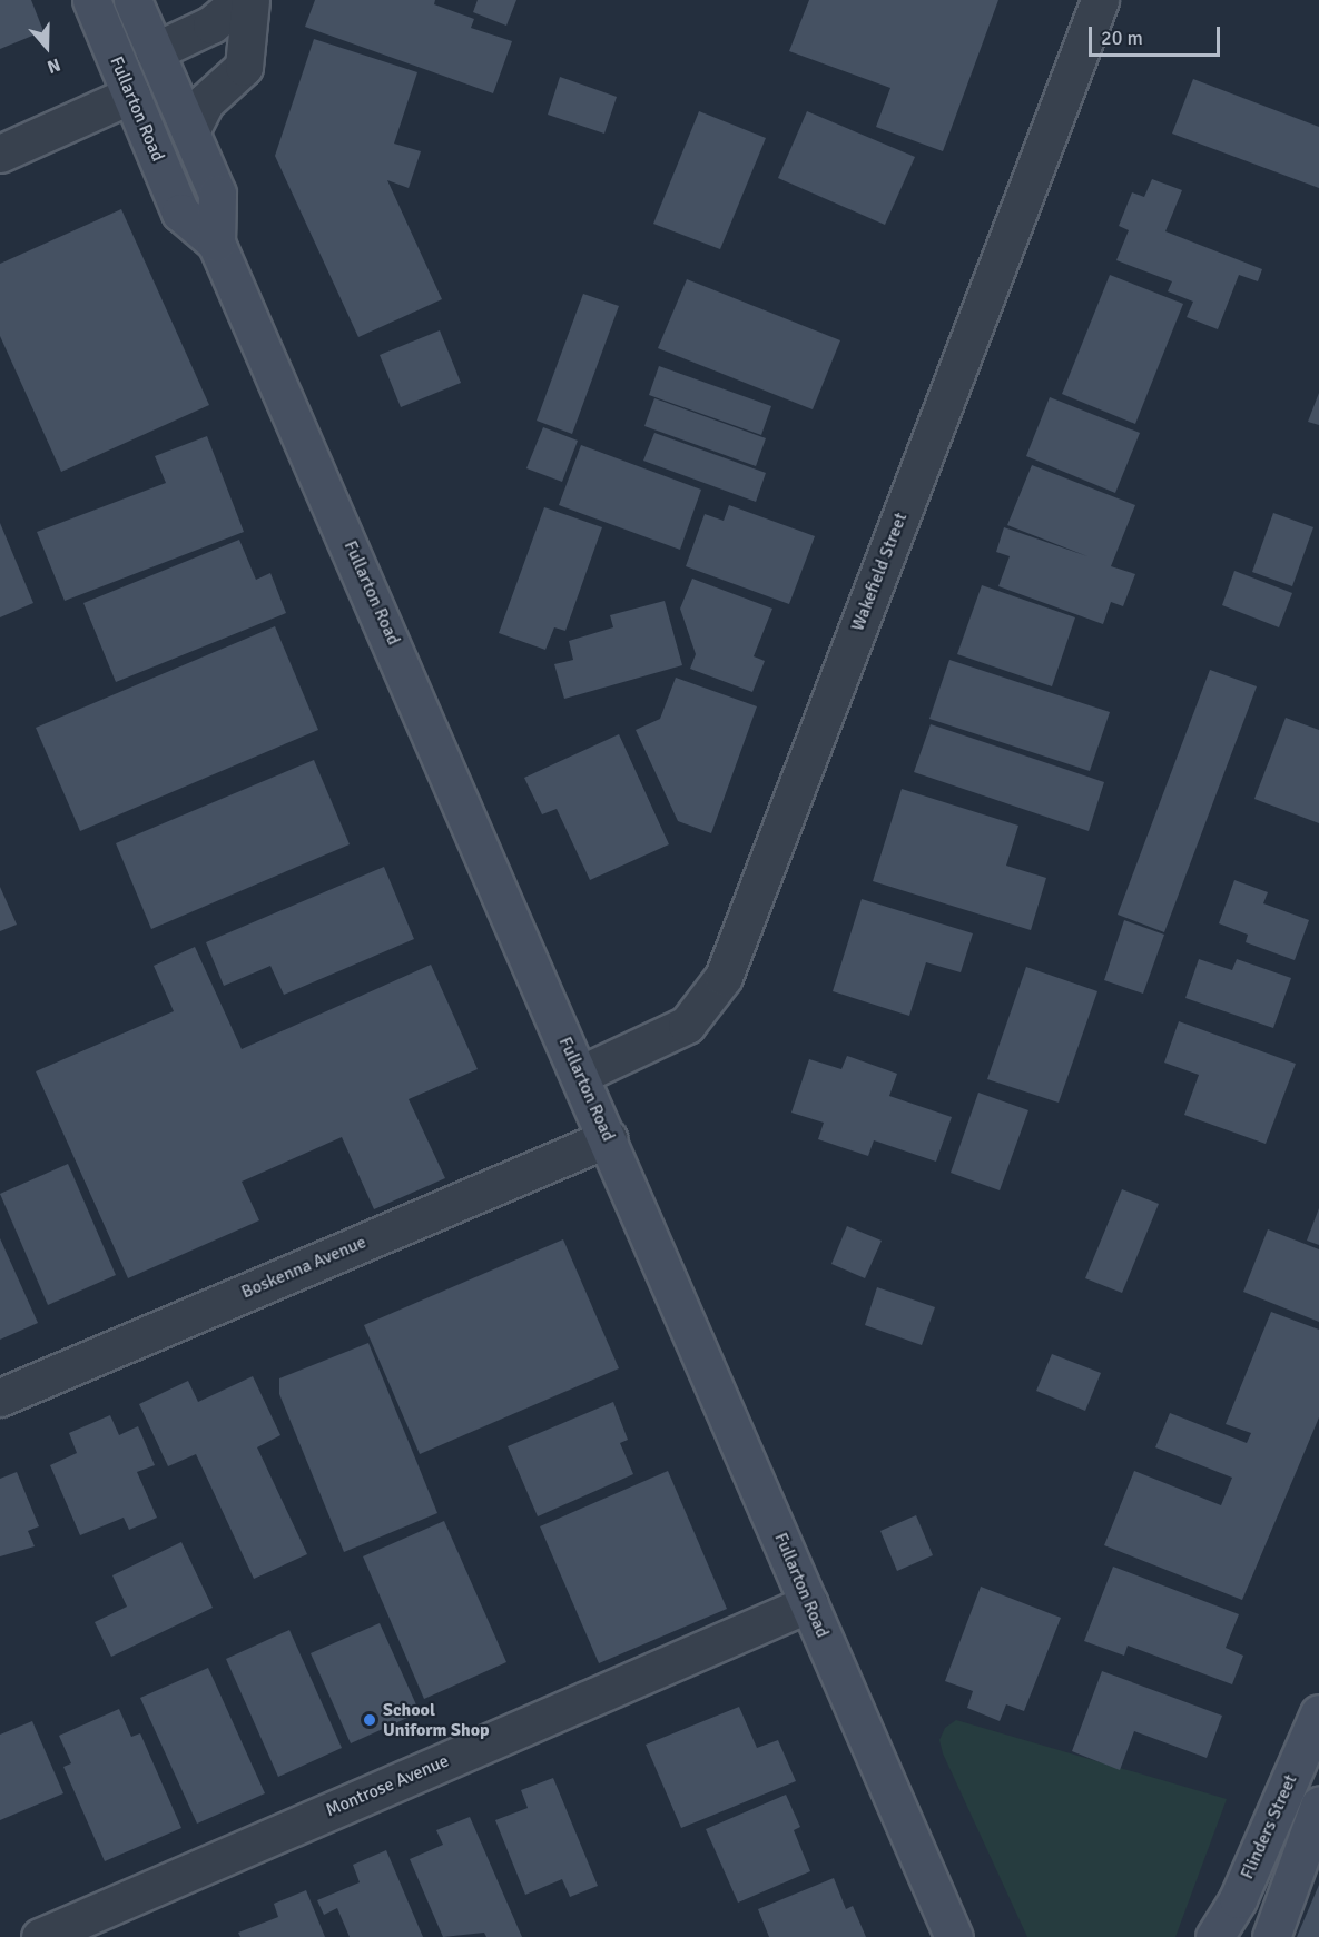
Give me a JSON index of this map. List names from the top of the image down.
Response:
{
  "streets": {
    "main road": ["Fullarton Road", "Flinders Street"],
    "street": ["Wakefield Street", "Boskenna Avenue", "Montrose Avenue"]
  },
  "crossings": [
    ["Fullarton Road", "Wakefield Street"],
    ["Fullarton Road", "Boskenna Avenue"],
    ["Fullarton Road", "Montrose Avenue"]
  ],
  "places": ["School Uniform Shop"],
  "scale_bar": "20 m",
  "north": "bottom"
}
